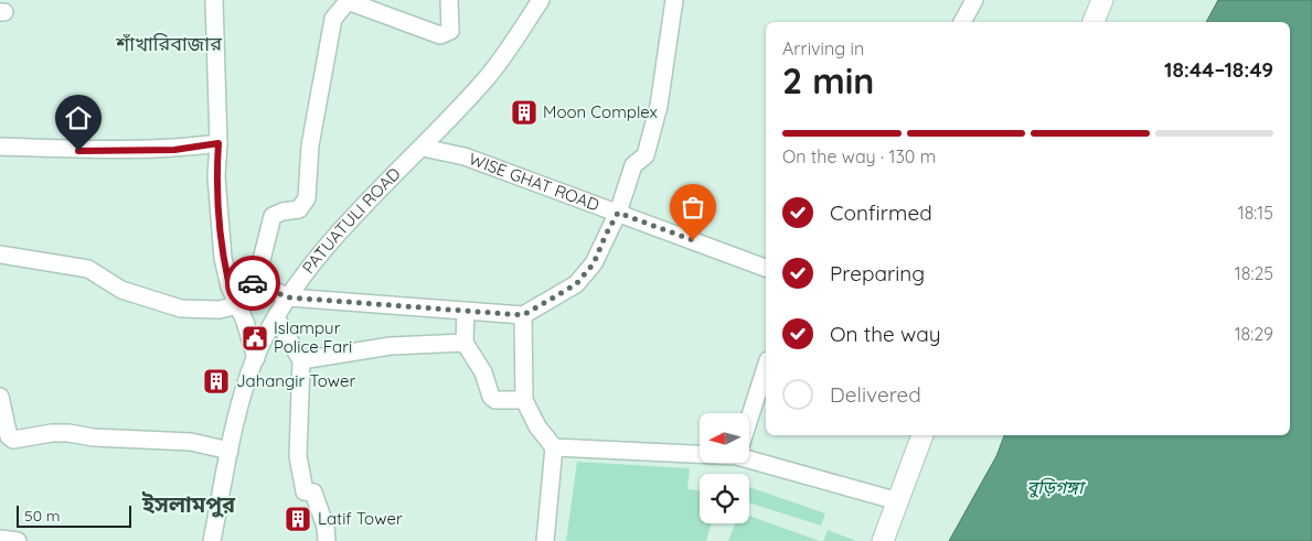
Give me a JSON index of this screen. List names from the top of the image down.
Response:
{
  "streets": {
    "street": ["WISE GHAT ROAD", "PATUATULI ROAD"]
  },
  "crossings": [
    ["WISE GHAT ROAD", "PATUATULI ROAD"]
  ],
  "districts": ["শাঁখারিবাজার", "ইসলামপুর"],
  "water": ["বুড়িগঙ্গা"],
  "places": {
    "building": ["Moon Complex", "Jahangir Tower", "Latif Tower"],
    "public building": ["Islampur Police Fari"]
  },
  "scale_bar": "50 m",
  "north": "left",
  "page": {
    "heading": ["2 min", "Arriving in", "18:44–18:49"],
    "bar": "On the way · 130 m",
    "list": [
      ["Confirmed", "18:15"],
      ["Preparing", "18:25"],
      ["On the way", "18:29"],
      "Delivered"
    ],
    "scale": "50 m"
  }
}
